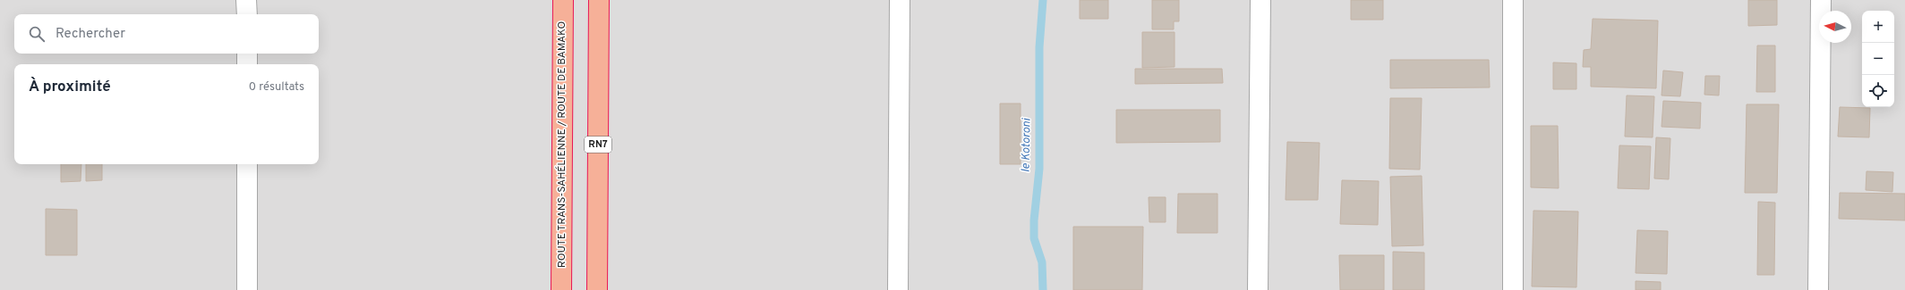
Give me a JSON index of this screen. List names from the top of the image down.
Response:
{
  "streets": {
    "highway": ["ROUTE TRANS-SAHÉLIENNE / ROUTE DE BAMAKO", "RN7"]
  },
  "water": ["le Kotoroni"],
  "north": "left",
  "page": {
    "map_buttons": ["+", "−"],
    "search": "Rechercher",
    "heading": ["À proximité", "0 résultats"]
  }
}
